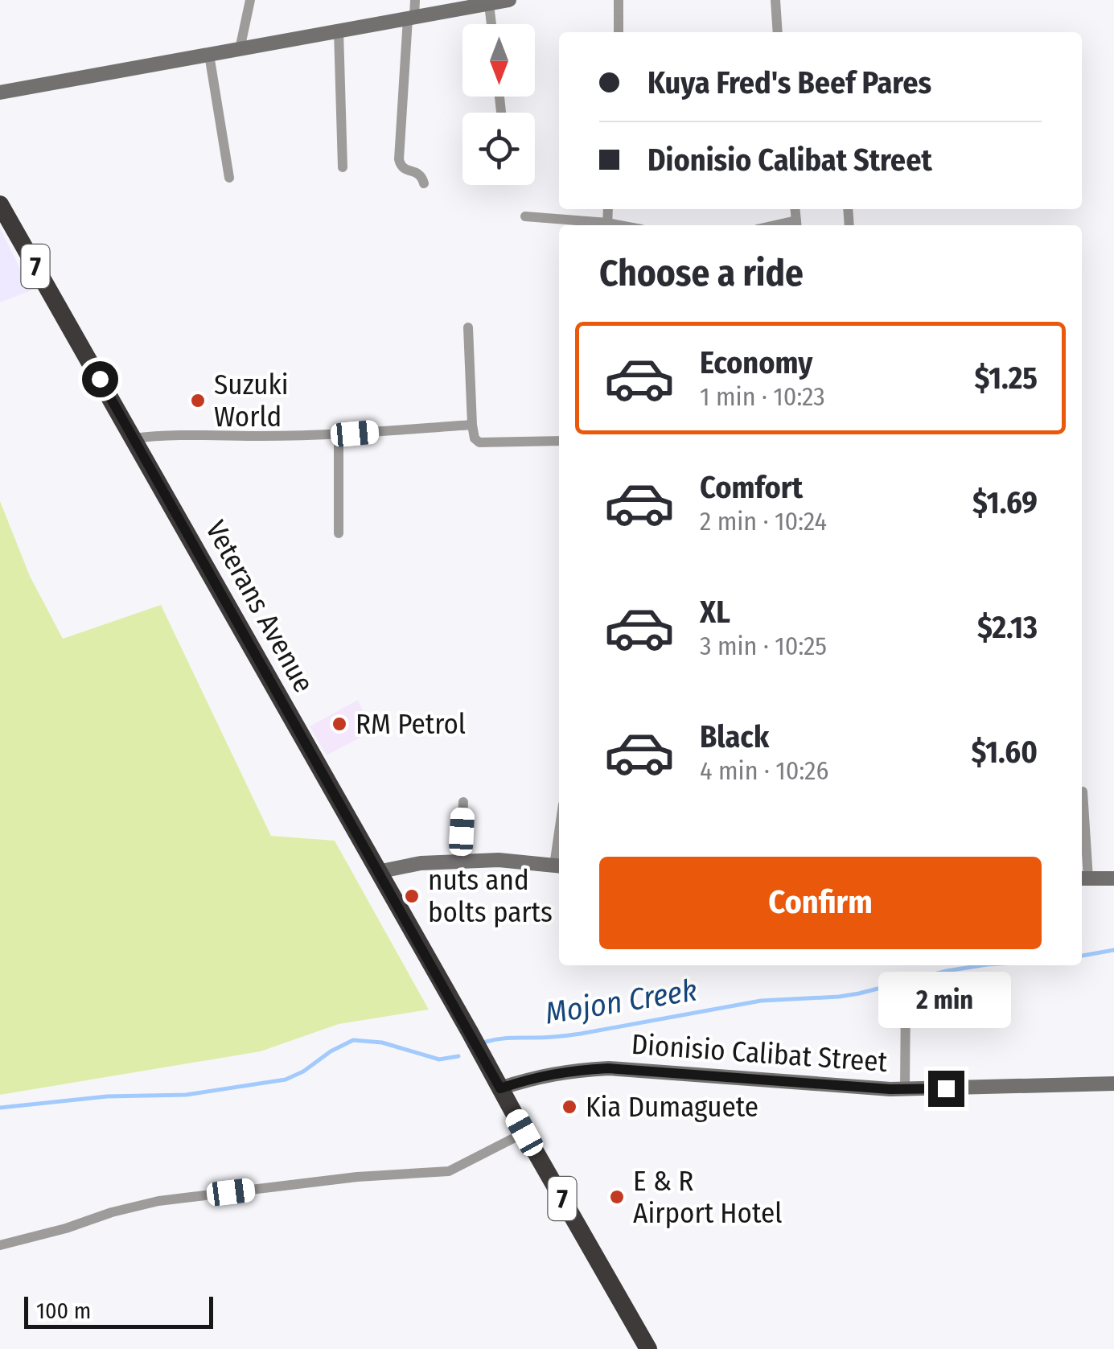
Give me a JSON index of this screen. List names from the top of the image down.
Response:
{
  "streets": {
    "highway": ["7", "Veterans Avenue"],
    "street": ["Dionisio Calibat Street"]
  },
  "crossings": [
    ["7", "Veterans Avenue"],
    ["7", "Dionisio Calibat Street"],
    ["Veterans Avenue", "Dionisio Calibat Street"]
  ],
  "water": ["Mojon Creek"],
  "places": [
    "Suzuki World",
    "RM Petrol",
    "nuts and bolts parts",
    "Kia Dumaguete",
    "E & R Airport Hotel"
  ],
  "scale_bar": "100 m",
  "north": "bottom",
  "page": {
    "banner": ["Kuya Fred's Beef Pares", "Dionisio Calibat Street"],
    "heading": "Choose a ride",
    "list": [
      {
        "name": "Economy",
        "note": "1 min · 10:23",
        "value": "$1.25"
      },
      {
        "name": "Comfort",
        "note": "2 min · 10:24",
        "value": "$1.69"
      },
      {
        "name": "XL",
        "note": "3 min · 10:25",
        "value": "$2.13"
      },
      {
        "name": "Black",
        "note": "4 min · 10:26",
        "value": "$1.60"
      }
    ],
    "buttons": "Confirm",
    "bubble": "2 min",
    "scale": "100 m"
  }
}
